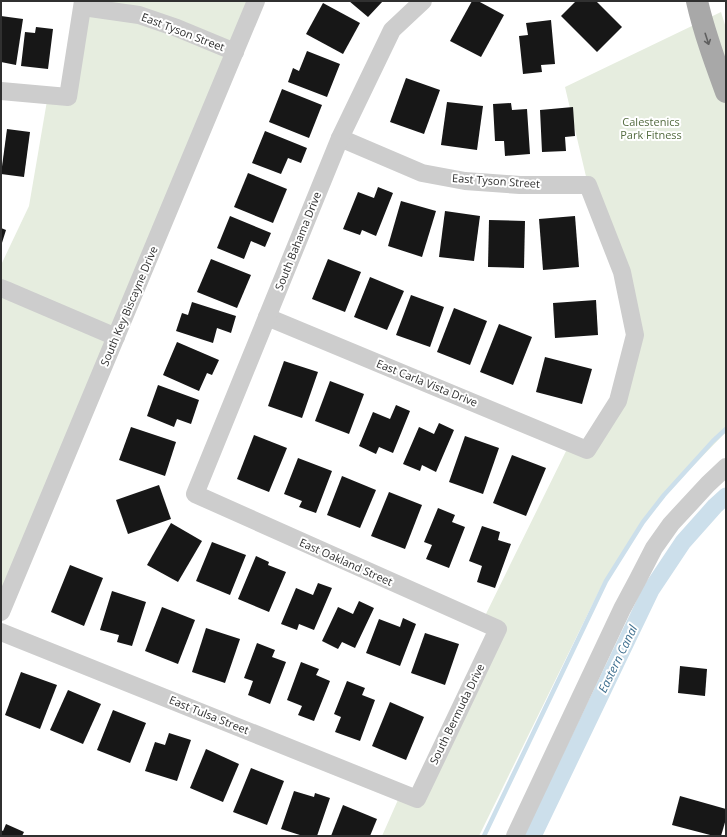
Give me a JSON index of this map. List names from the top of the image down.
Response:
{
  "streets": {
    "street": [
      "East Tyson Street",
      "South Bahama Drive",
      "South Key Biscayne Drive",
      "East Carla Vista Drive",
      "East Oakland Street",
      "South Bermuda Drive",
      "East Tulsa Street"
    ]
  },
  "crossings": [
    ["East Tyson Street", "South Bahama Drive"],
    ["East Tyson Street", "South Key Biscayne Drive"],
    ["East Tyson Street", "East Carla Vista Drive"],
    ["South Bahama Drive", "East Carla Vista Drive"],
    ["South Bahama Drive", "East Oakland Street"],
    ["East Oakland Street", "South Bermuda Drive"],
    ["South Bermuda Drive", "East Tulsa Street"]
  ],
  "water": ["Eastern Canal"],
  "parks": ["Calestenics Park Fitness"]
}
